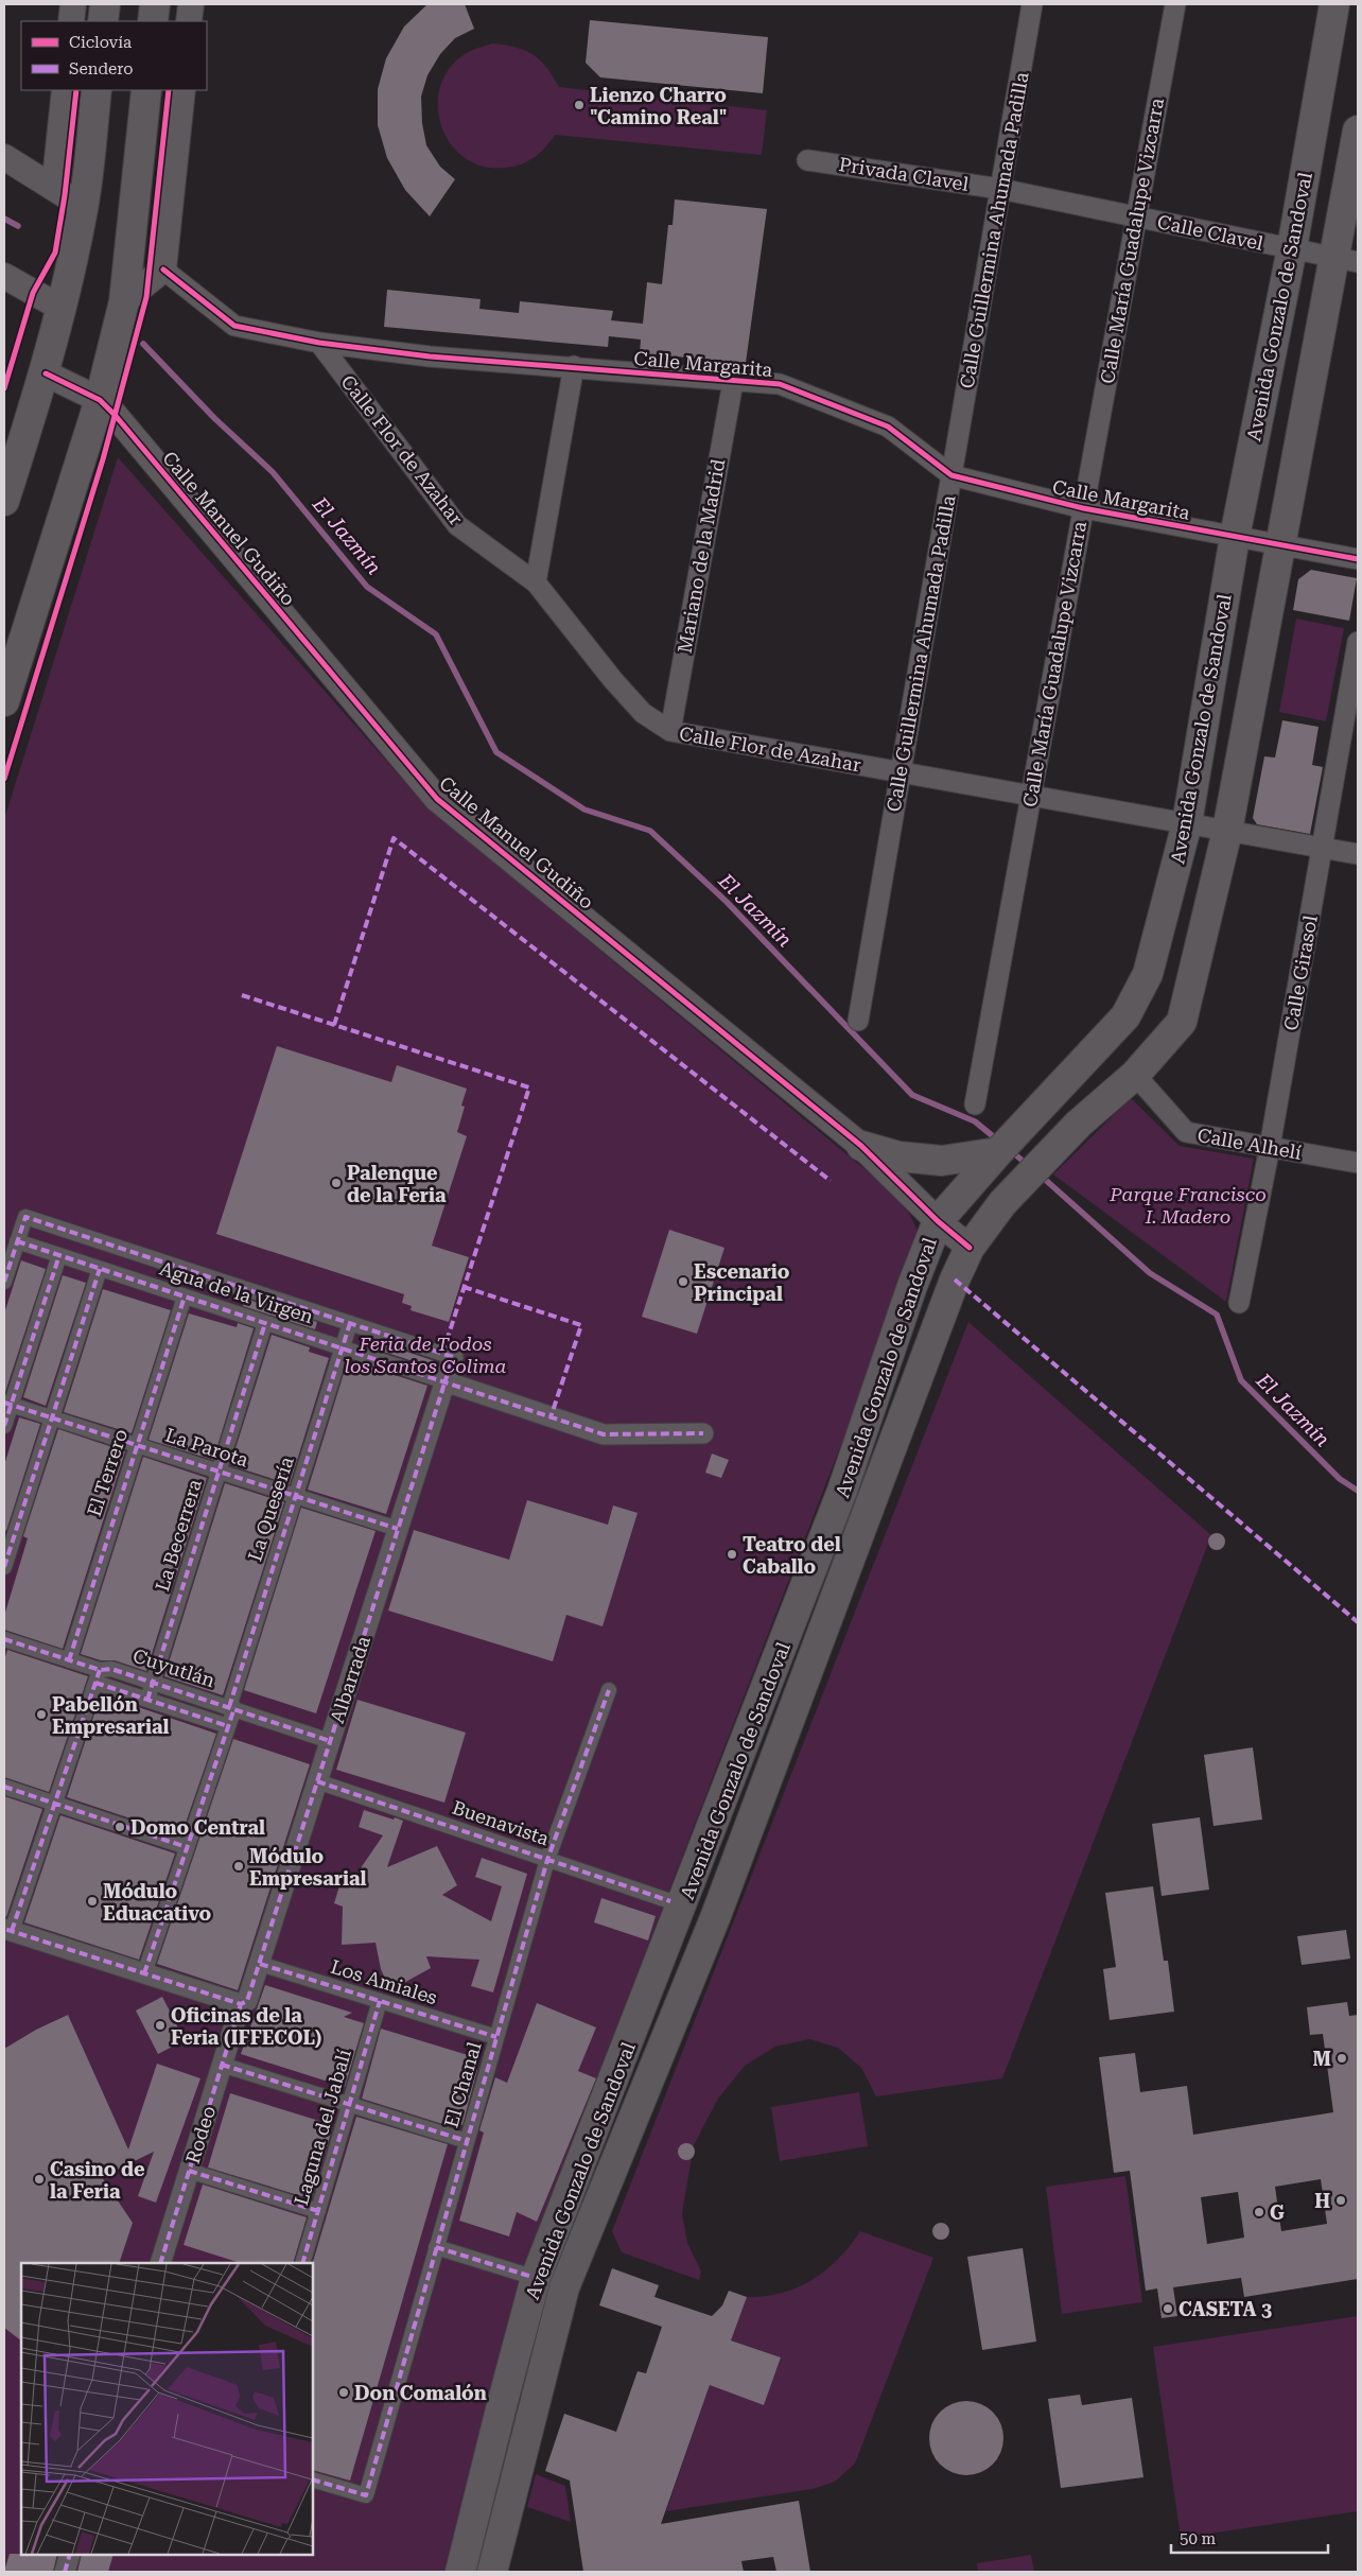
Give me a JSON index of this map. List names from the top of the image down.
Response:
{
  "streets": {
    "main road": ["Avenida Gonzalo de Sandoval"],
    "street": [
      "Privada Clavel",
      "Calle Guillermina Ahumada Padilla",
      "Calle Clavel",
      "Calle María Guadalupe Vizcarra",
      "Calle Margarita",
      "Calle Flor de Azahar",
      "Calle Manuel Gudiño",
      "Mariano de la Madrid",
      "Calle Girasol",
      "Calle Alhelí",
      "Agua de la Virgen",
      "La Parota",
      "El Terrero",
      "La Quesería",
      "La Becerrera",
      "Cuyutlán",
      "Albarrada",
      "Buenavista",
      "Los Amiales",
      "El Chanal",
      "Laguna del Jabalí",
      "Rodeo"
    ]
  },
  "crossings": [
    ["Privada Clavel", "Calle Guillermina Ahumada Padilla"],
    ["Privada Clavel", "Calle Clavel"],
    ["Calle Guillermina Ahumada Padilla", "Calle Clavel"],
    ["Calle Guillermina Ahumada Padilla", "Calle Margarita"],
    ["Calle Guillermina Ahumada Padilla", "Calle Flor de Azahar"],
    ["Calle Clavel", "Calle María Guadalupe Vizcarra"],
    ["Calle Clavel", "Avenida Gonzalo de Sandoval"],
    ["Calle María Guadalupe Vizcarra", "Calle Margarita"],
    ["Calle María Guadalupe Vizcarra", "Calle Flor de Azahar"],
    ["Avenida Gonzalo de Sandoval", "Calle Margarita"],
    ["Avenida Gonzalo de Sandoval", "Calle Flor de Azahar"],
    ["Avenida Gonzalo de Sandoval", "Calle Manuel Gudiño"],
    ["Avenida Gonzalo de Sandoval", "Calle Alhelí"],
    ["Calle Margarita", "Calle Flor de Azahar"],
    ["Calle Margarita", "Mariano de la Madrid"],
    ["Calle Flor de Azahar", "Mariano de la Madrid"],
    ["Calle Flor de Azahar", "Calle Girasol"],
    ["Calle Girasol", "Calle Alhelí"],
    ["Agua de la Virgen", "El Terrero"],
    ["Agua de la Virgen", "La Quesería"],
    ["Agua de la Virgen", "La Becerrera"],
    ["Agua de la Virgen", "Albarrada"],
    ["La Parota", "El Terrero"],
    ["La Parota", "La Quesería"],
    ["La Parota", "La Becerrera"],
    ["La Parota", "Albarrada"],
    ["El Terrero", "Cuyutlán"],
    ["La Quesería", "Cuyutlán"],
    ["La Becerrera", "Cuyutlán"],
    ["Cuyutlán", "Albarrada"],
    ["Albarrada", "Buenavista"],
    ["Albarrada", "Los Amiales"],
    ["Albarrada", "Rodeo"],
    ["Buenavista", "El Chanal"],
    ["Los Amiales", "El Chanal"],
    ["Los Amiales", "Laguna del Jabalí"]
  ],
  "water": ["El Jazmín"],
  "parks": ["Parque Francisco I. Madero", "Feria de Todos los Santos Colima"],
  "places": [
    "Lienzo Charro \"Camino Real\"",
    "Palenque de la Feria",
    "Escenario Principal",
    "Teatro del Caballo",
    "Pabellón Empresarial",
    "Domo Central",
    "Módulo Empresarial",
    "Módulo Eduacativo",
    "Oficinas de la Feria (IFFECOL)",
    "M",
    "Casino de la Feria",
    "H",
    "G",
    "CASETA 3",
    "Don Comalón"
  ],
  "legend": ["Ciclovía", "Sendero"],
  "scale_bar": "50 m"
}
